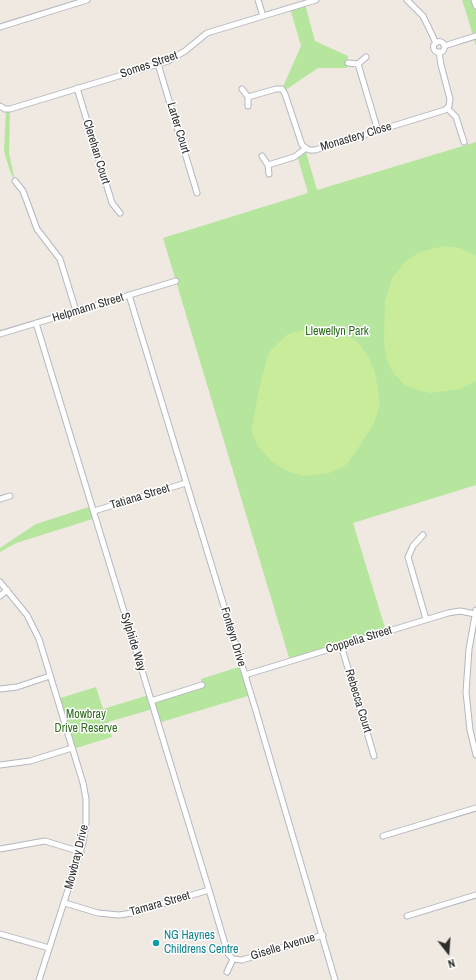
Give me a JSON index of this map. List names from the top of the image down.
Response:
{
  "streets": {
    "street": [
      "Somes Street",
      "Larter Court",
      "Monastery Close",
      "Clerehan Court",
      "Helpmann Street",
      "Tatiana Street",
      "Fonteyn Drive",
      "Coppelia Street",
      "Sylphide Way",
      "Rebecca Court",
      "Mowbray Drive",
      "Tamara Street",
      "Giselle Avenue"
    ]
  },
  "crossings": [
    ["Somes Street", "Larter Court"],
    ["Somes Street", "Clerehan Court"],
    ["Helpmann Street", "Fonteyn Drive"],
    ["Helpmann Street", "Sylphide Way"],
    ["Tatiana Street", "Fonteyn Drive"],
    ["Tatiana Street", "Sylphide Way"],
    ["Fonteyn Drive", "Coppelia Street"],
    ["Fonteyn Drive", "Giselle Avenue"],
    ["Coppelia Street", "Rebecca Court"],
    ["Sylphide Way", "Tamara Street"],
    ["Sylphide Way", "Giselle Avenue"],
    ["Mowbray Drive", "Tamara Street"]
  ],
  "parks": ["Llewellyn Park", "Mowbray Drive Reserve"],
  "places": ["NG Haynes Childrens Centre"],
  "north": "bottom"
}
